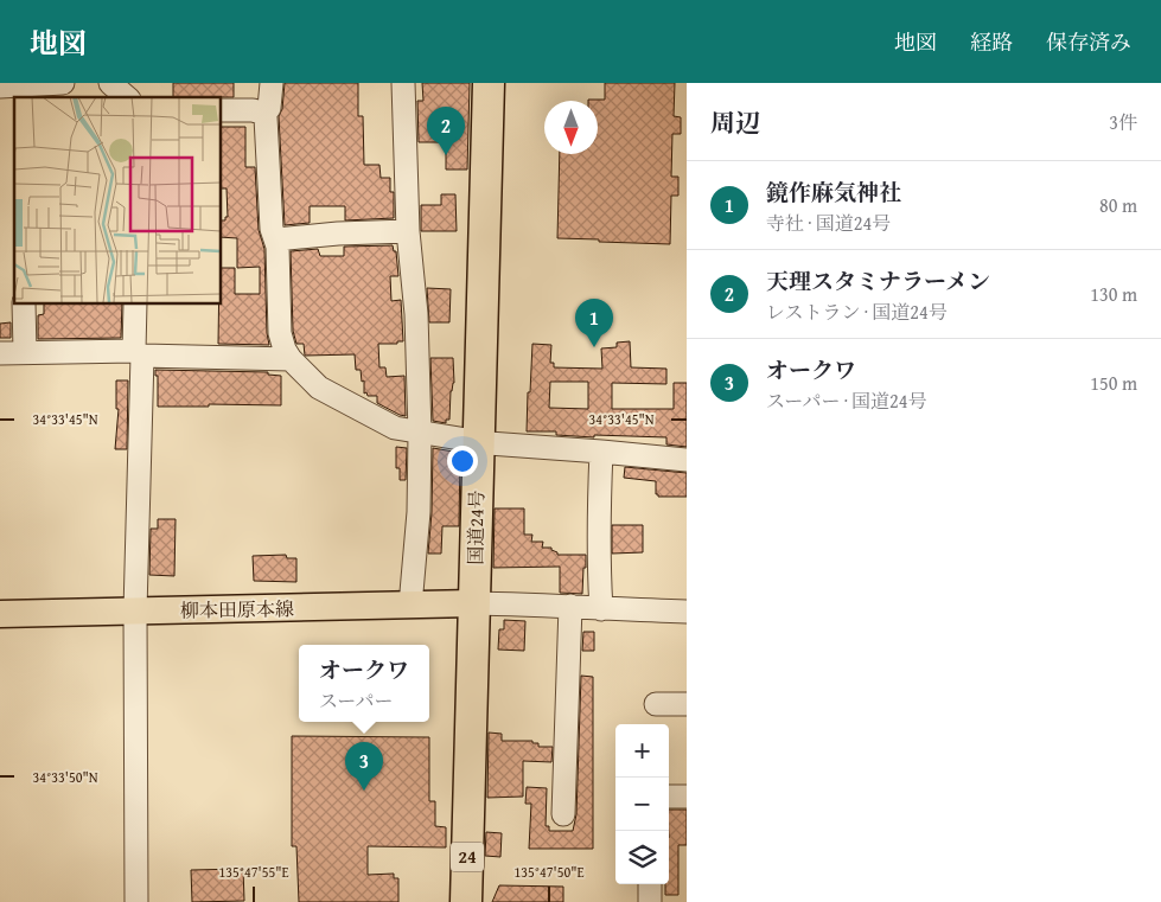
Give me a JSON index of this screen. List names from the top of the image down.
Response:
{
  "streets": {
    "highway": ["国道24号", "24"],
    "main road": ["柳本田原本線"]
  },
  "crossings": [
    ["国道24号", "柳本田原本線"]
  ],
  "north": "bottom",
  "page": {
    "header": "地図",
    "nav": ["地図", "経路", "保存済み"],
    "heading": ["周辺", "3件"],
    "pins": ["2", "1", "3"],
    "list": [
      {
        "mark": "1",
        "name": "鏡作麻気神社",
        "note": "寺社 · 国道24号",
        "value": "80 m"
      },
      {
        "mark": "2",
        "name": "天理スタミナラーメン",
        "note": "レストラン · 国道24号",
        "value": "130 m"
      },
      {
        "mark": "3",
        "name": "オークワ",
        "note": "スーパー · 国道24号",
        "value": "150 m"
      }
    ],
    "popup": ["オークワ", "スーパー"],
    "map_buttons": ["+", "−"]
  },
  "coordinates": [
    "34°33'45\"N",
    "34°33'50\"N",
    "135°47'55\"E",
    "135°47'50\"E"
  ]
}
